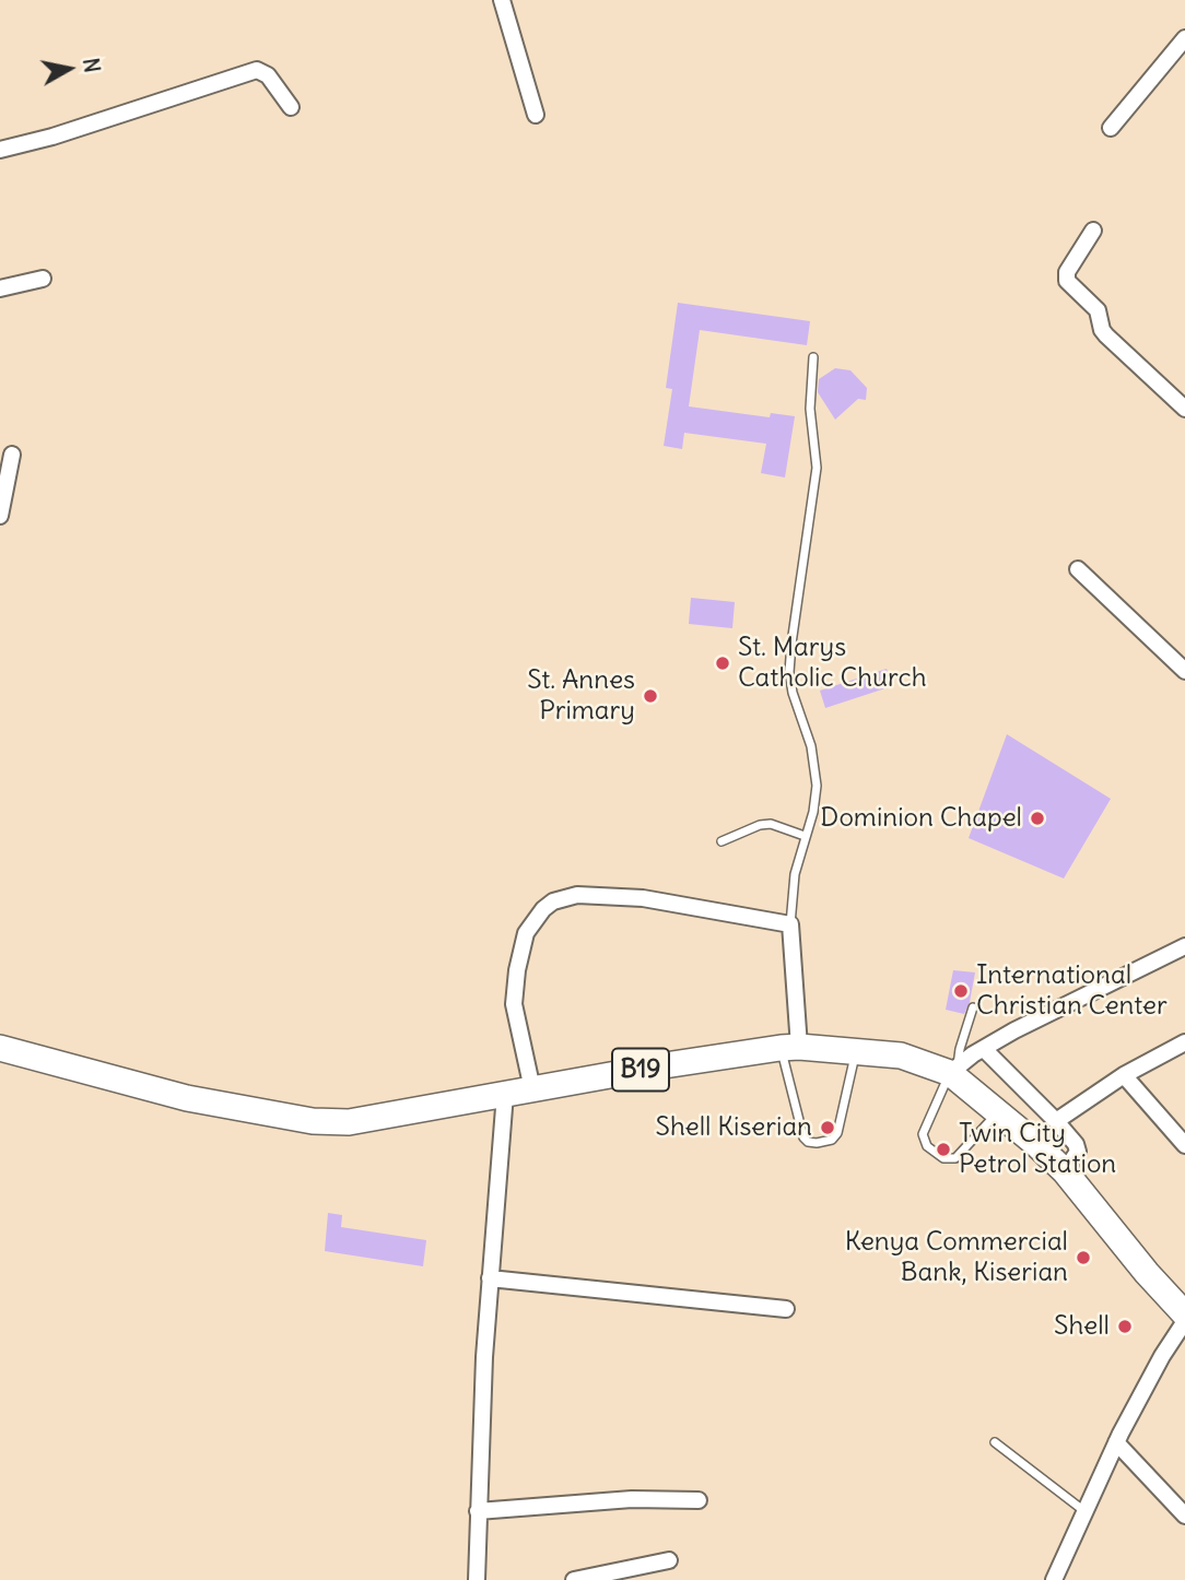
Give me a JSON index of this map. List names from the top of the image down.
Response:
{
  "streets": {
    "highway": ["B19"]
  },
  "places": [
    "St. Marys Catholic Church",
    "St. Annes Primary",
    "Dominion Chapel",
    "International Christian Center",
    "Shell Kiserian",
    "Twin City Petrol Station",
    "Kenya Commercial Bank, Kiserian",
    "Shell"
  ],
  "north": "right"
}
